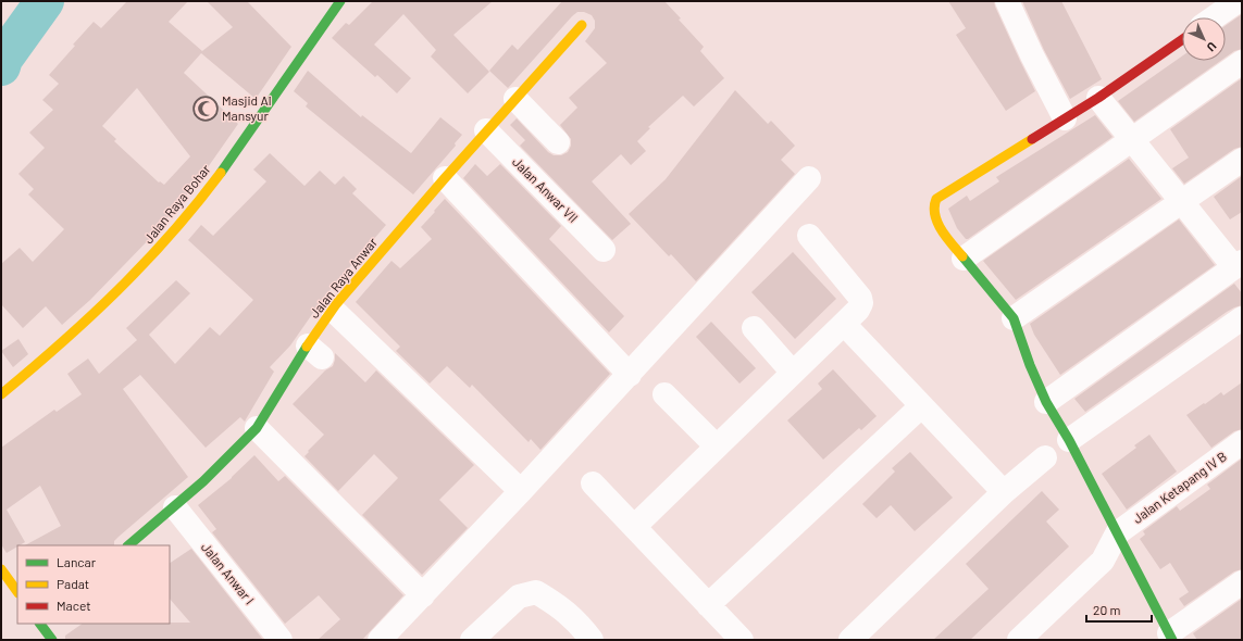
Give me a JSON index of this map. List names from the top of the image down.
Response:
{
  "streets": {
    "street": [
      "Jalan Anwar VII",
      "Jalan Raya Bohar",
      "Jalan Raya Anwar",
      "Jalan Ketapang IV B",
      "Jalan Anwar I"
    ]
  },
  "crossings": [
    ["Jalan Anwar VII", "Jalan Raya Anwar"],
    ["Jalan Raya Anwar", "Jalan Anwar I"]
  ],
  "places": {
    "mosque": ["Masjid Al Mansyur"]
  },
  "legend": ["Lancar", "Padat", "Macet"],
  "scale_bar": "20 m",
  "north": "bottom right"
}
